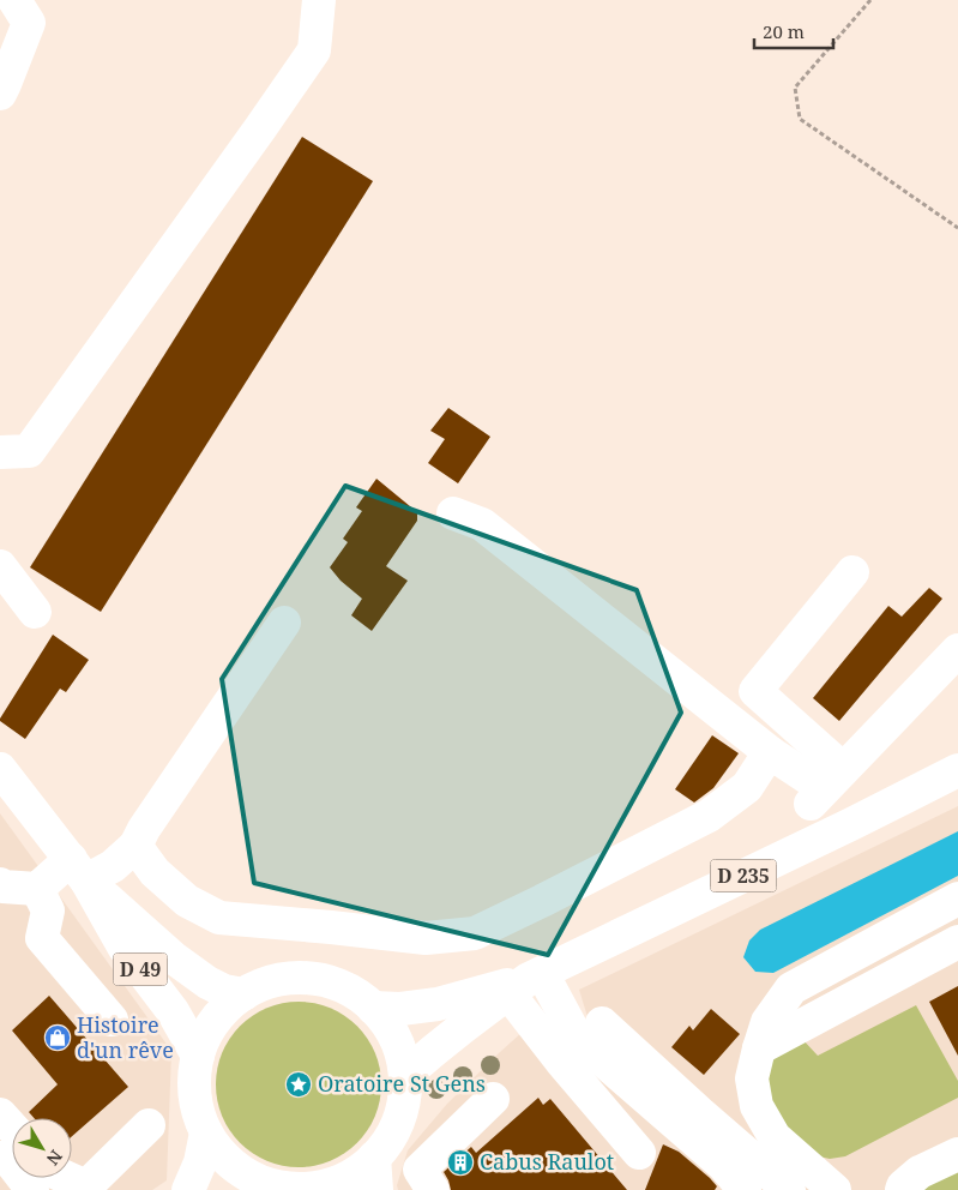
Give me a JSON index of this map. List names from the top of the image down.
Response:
{
  "streets": {
    "main road": ["D 235", "D 49"]
  },
  "crossings": [
    ["D 235", "D 49"]
  ],
  "places": {
    "shop": ["Histoire d'un rêve"],
    "place": ["Oratoire St Gens"],
    "building": ["Cabus Raulot"]
  },
  "scale_bar": "20 m",
  "north": "bottom right"
}
